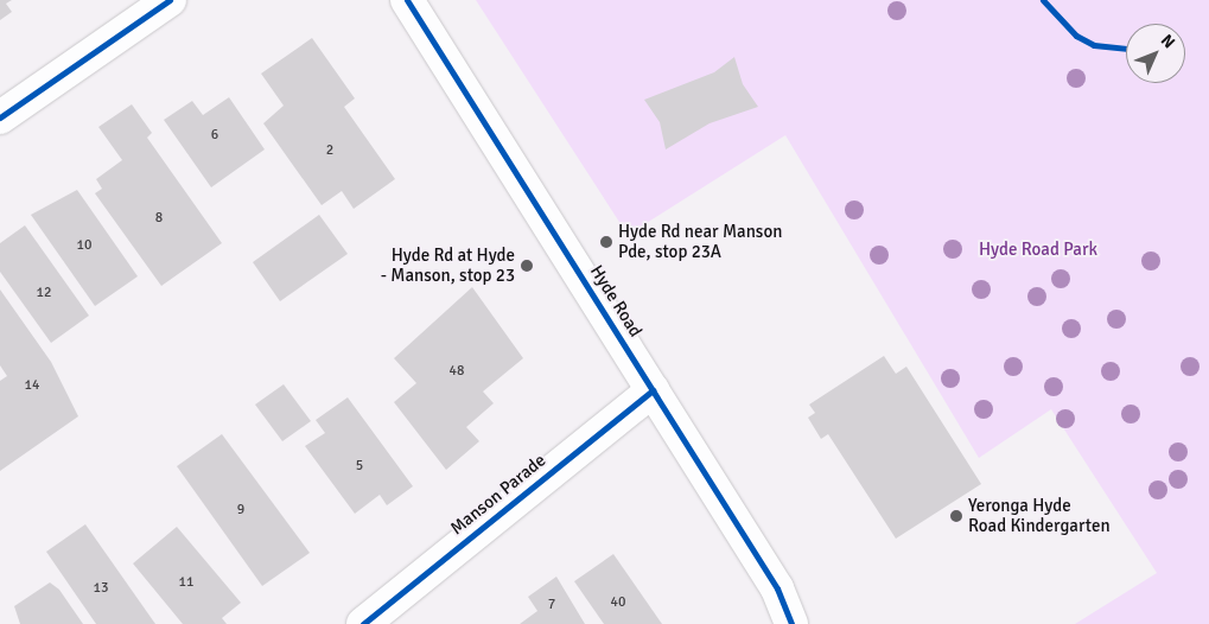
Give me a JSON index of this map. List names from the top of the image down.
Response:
{
  "streets": {
    "street": ["Hyde Road", "Manson Parade"]
  },
  "crossings": [
    ["Hyde Road", "Manson Parade"]
  ],
  "parks": ["Hyde Road Park"],
  "places": ["Hyde Rd near Manson Pde, stop 23A", "Hyde Rd at Hyde - Manson, stop 23", "Yeronga Hyde Road Kindergarten"],
  "house_numbers": [
    "6",
    "2",
    "8",
    "10",
    "12",
    "48",
    "14",
    "5",
    "9",
    "11",
    "13",
    "40",
    "7"
  ],
  "north": "top right"
}
